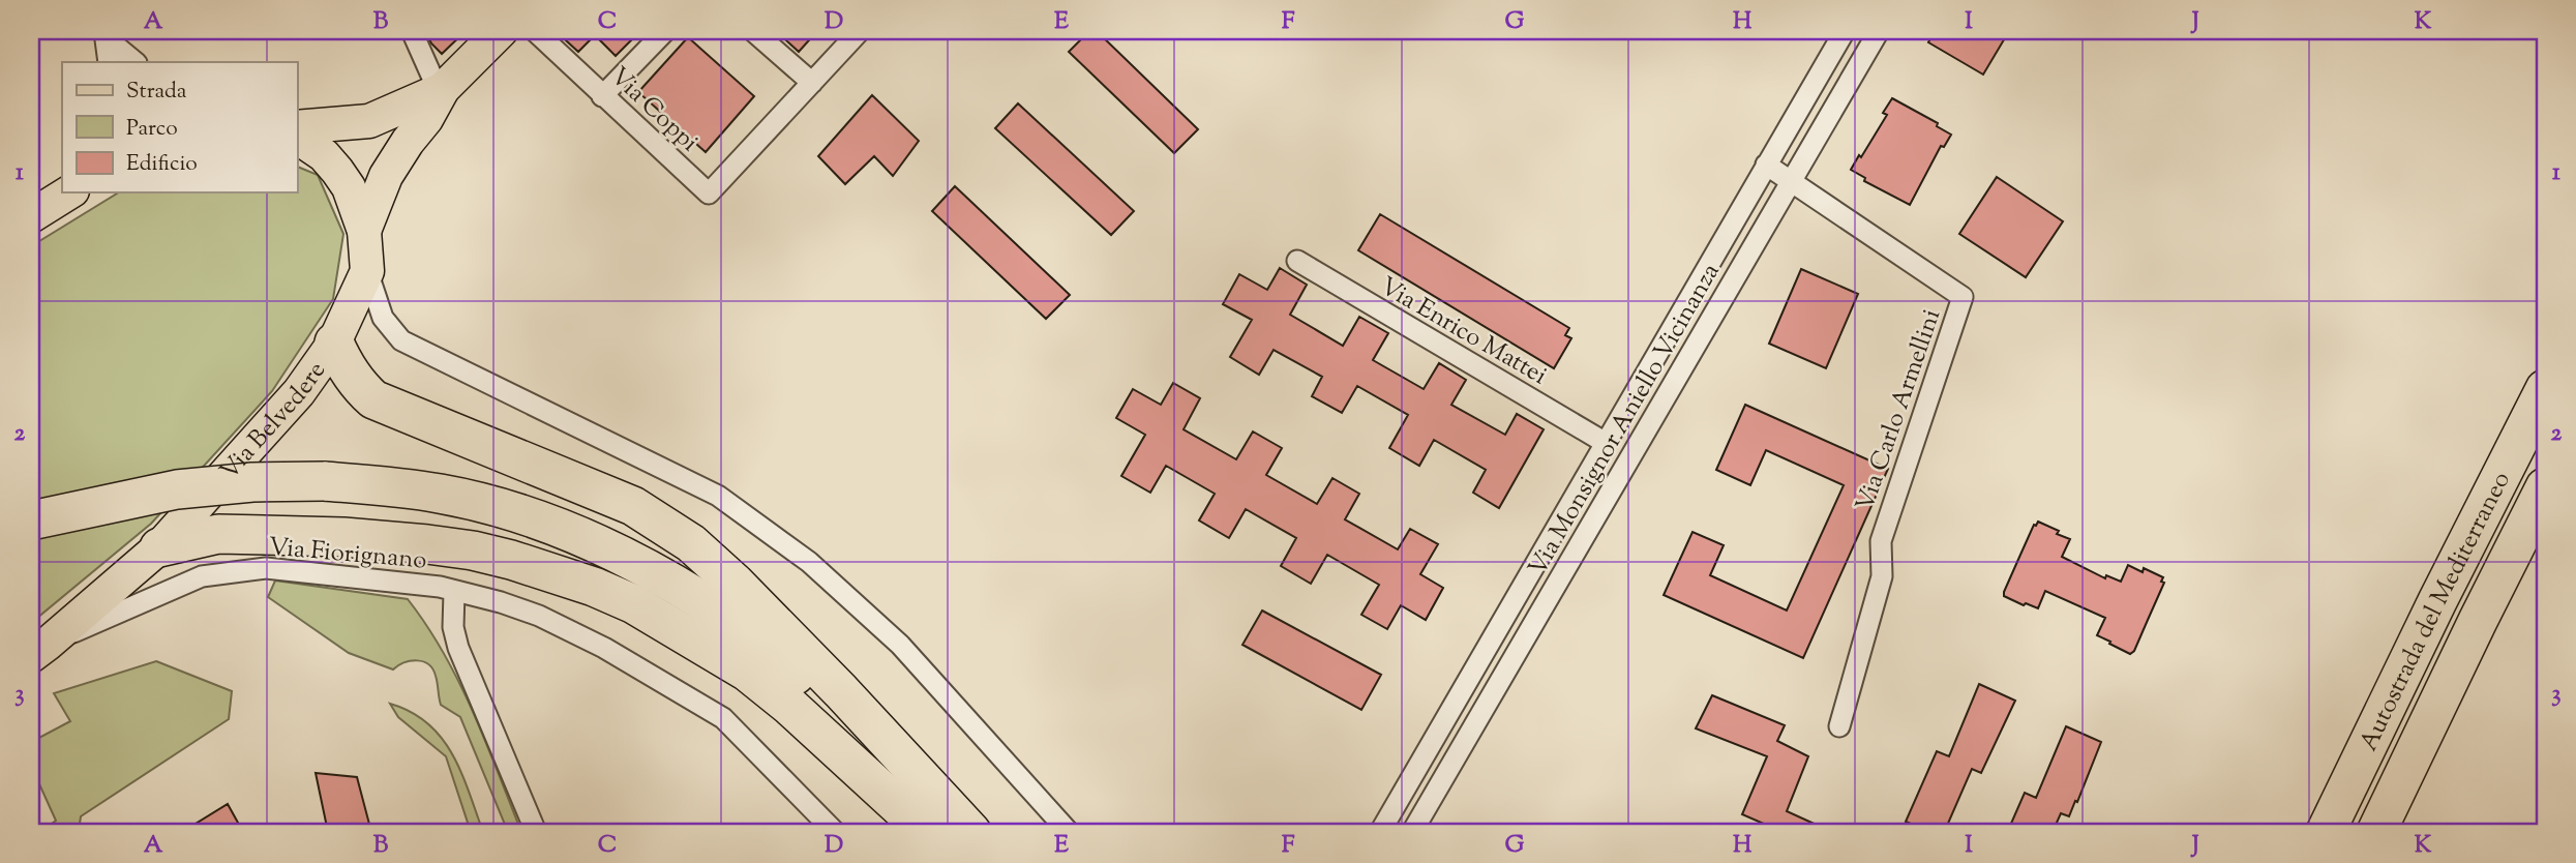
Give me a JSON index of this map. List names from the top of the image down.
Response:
{
  "streets": {
    "highway": ["Autostrada del Mediterraneo"],
    "main road": ["Via Belvedere"],
    "street": [
      "Via Coppi",
      "Via Enrico Mattei",
      "Via Carlo Armellini",
      "Via Monsignor Aniello Vicinanza",
      "Via Fiorignano"
    ]
  },
  "crossings": [
    ["Via Enrico Mattei", "Via Monsignor Aniello Vicinanza"],
    ["Via Carlo Armellini", "Via Monsignor Aniello Vicinanza"],
    ["Via Belvedere", "Via Fiorignano"]
  ],
  "legend": ["Strada", "Parco", "Edificio"],
  "grid": {
    "columns": [
      "A",
      "B",
      "C",
      "D",
      "E",
      "F",
      "G",
      "H",
      "I",
      "J",
      "K"
    ],
    "rows": ["1", "2", "3"]
  }
}
